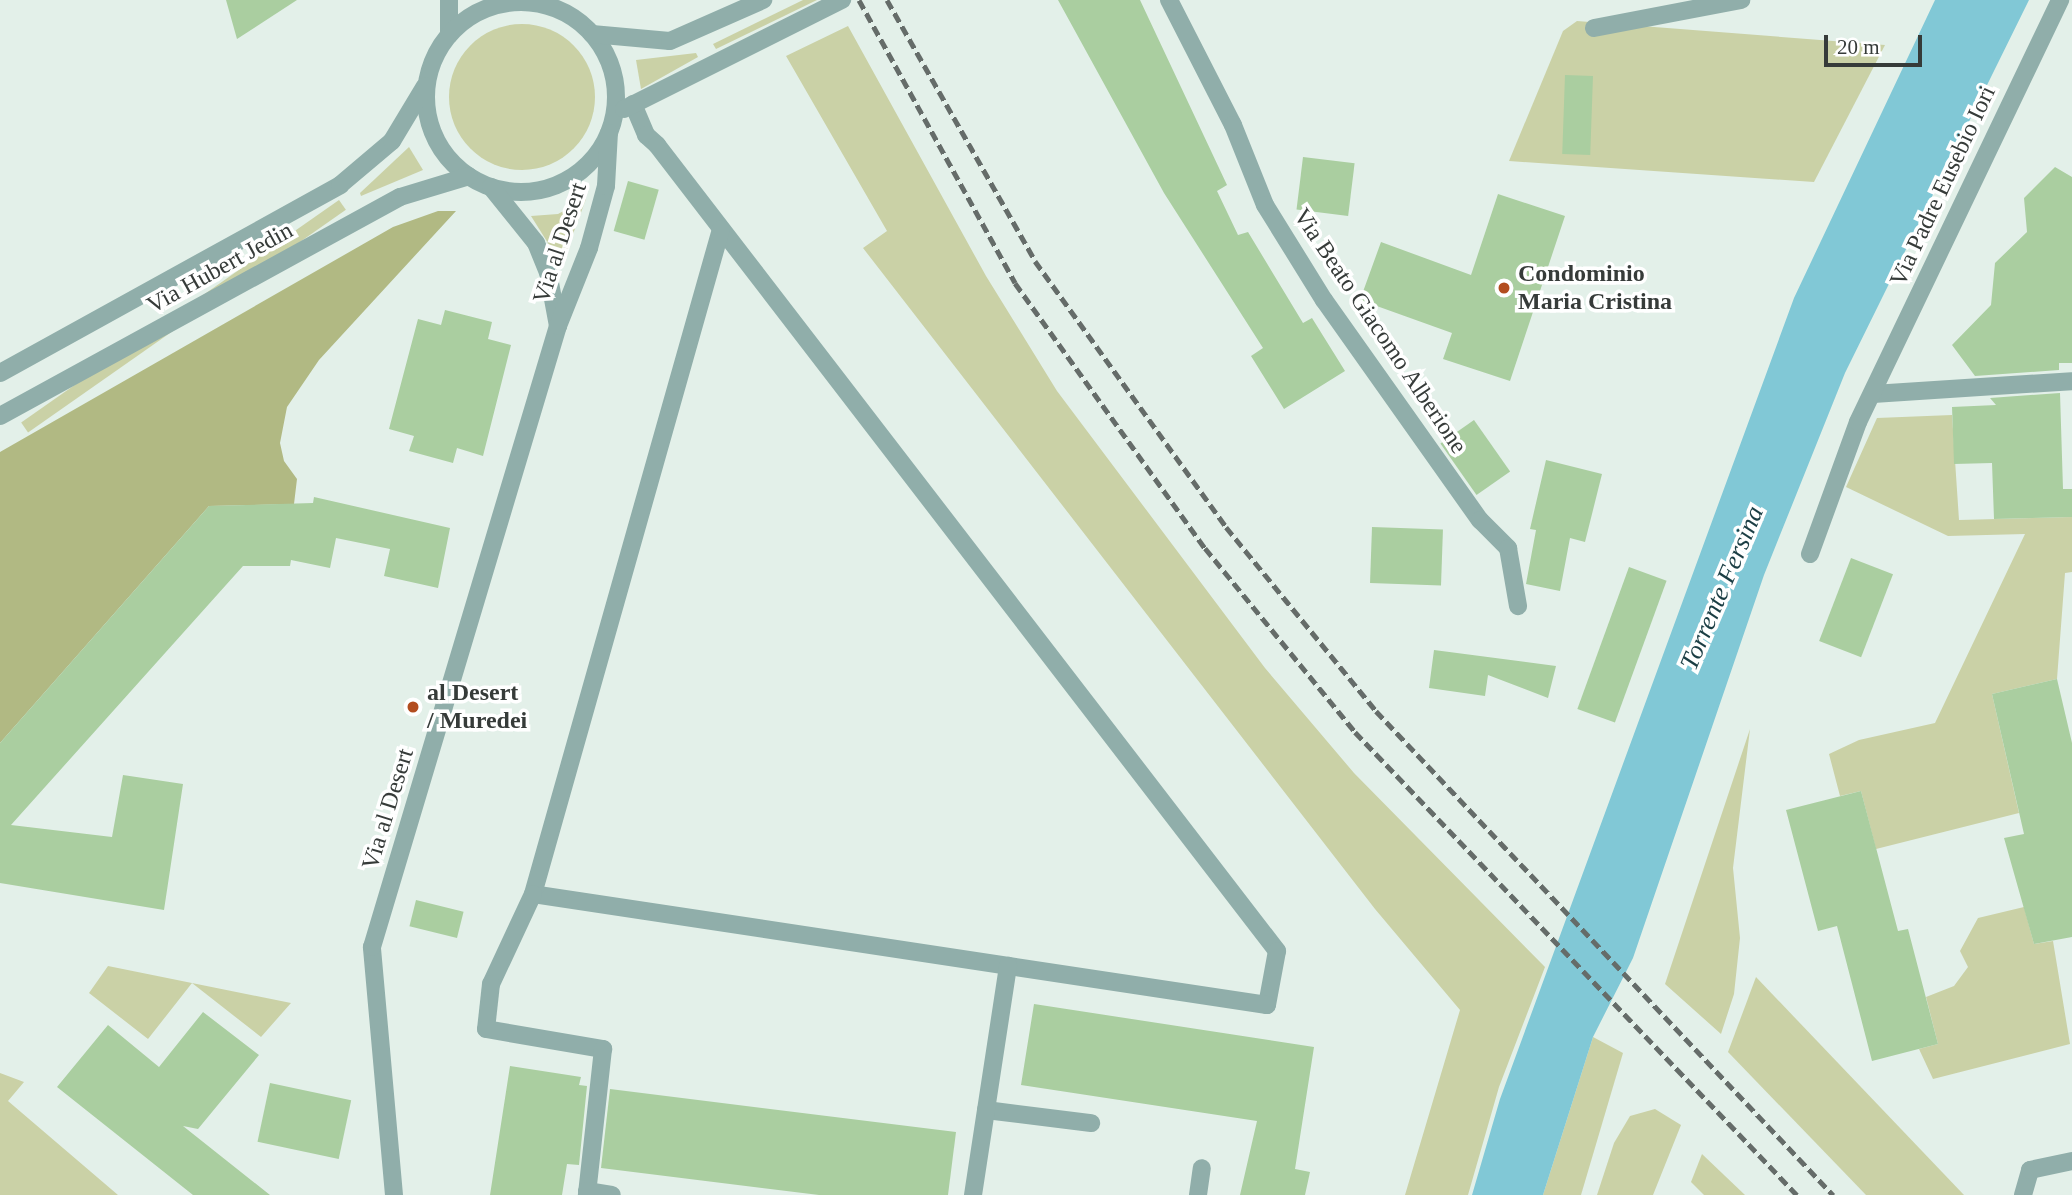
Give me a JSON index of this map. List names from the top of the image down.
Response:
{
  "streets": {
    "street": [
      "Via Padre Eusebio Iori",
      "Via al Desert",
      "Via Hubert Jedin",
      "Via Beato Giacomo Alberione"
    ]
  },
  "crossings": [
    ["Via al Desert", "Via Hubert Jedin"]
  ],
  "water": ["Torrente Fersina"],
  "places": ["Condominio Maria Cristina", "al Desert / Muredei"],
  "scale_bar": "20 m"
}
